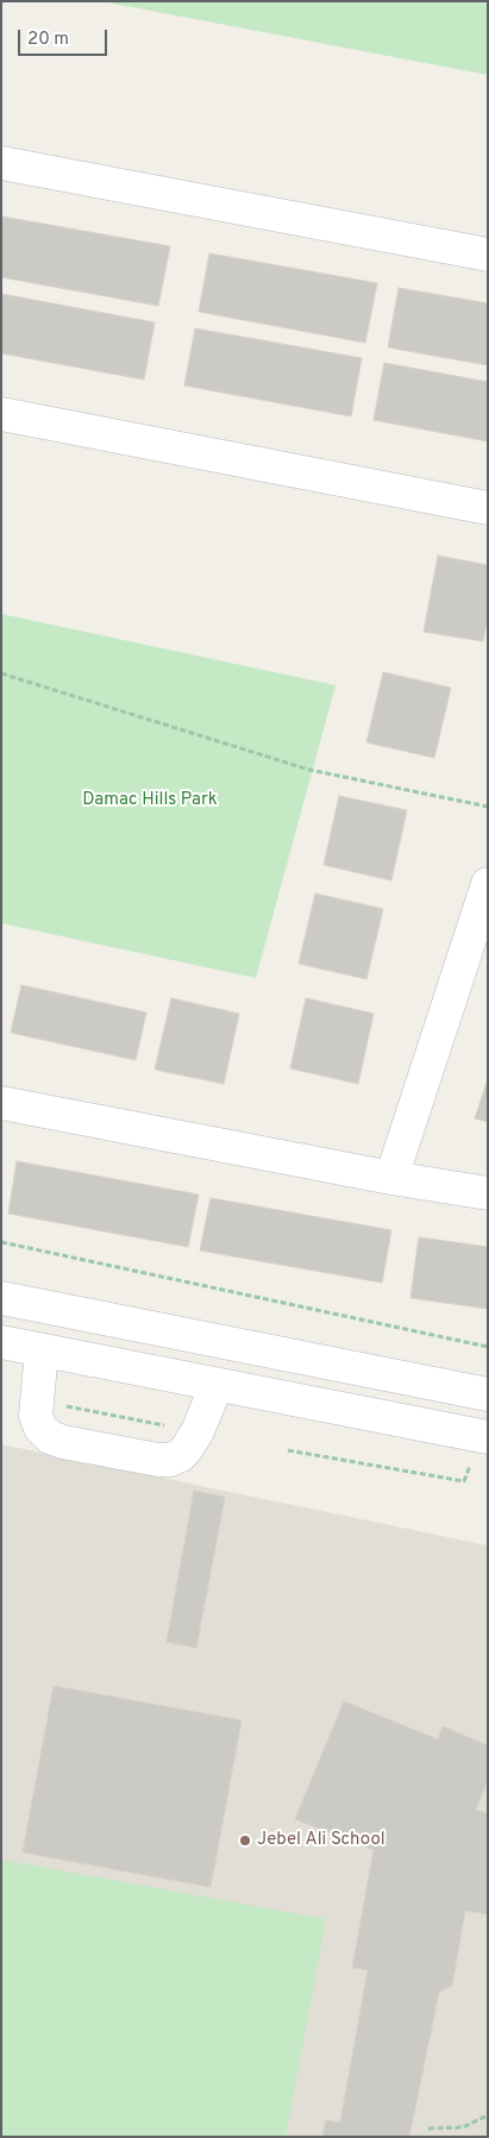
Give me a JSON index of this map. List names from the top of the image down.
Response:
{
  "parks": ["Damac Hills Park"],
  "places": ["Jebel Ali School"],
  "scale_bar": "20 m"
}
